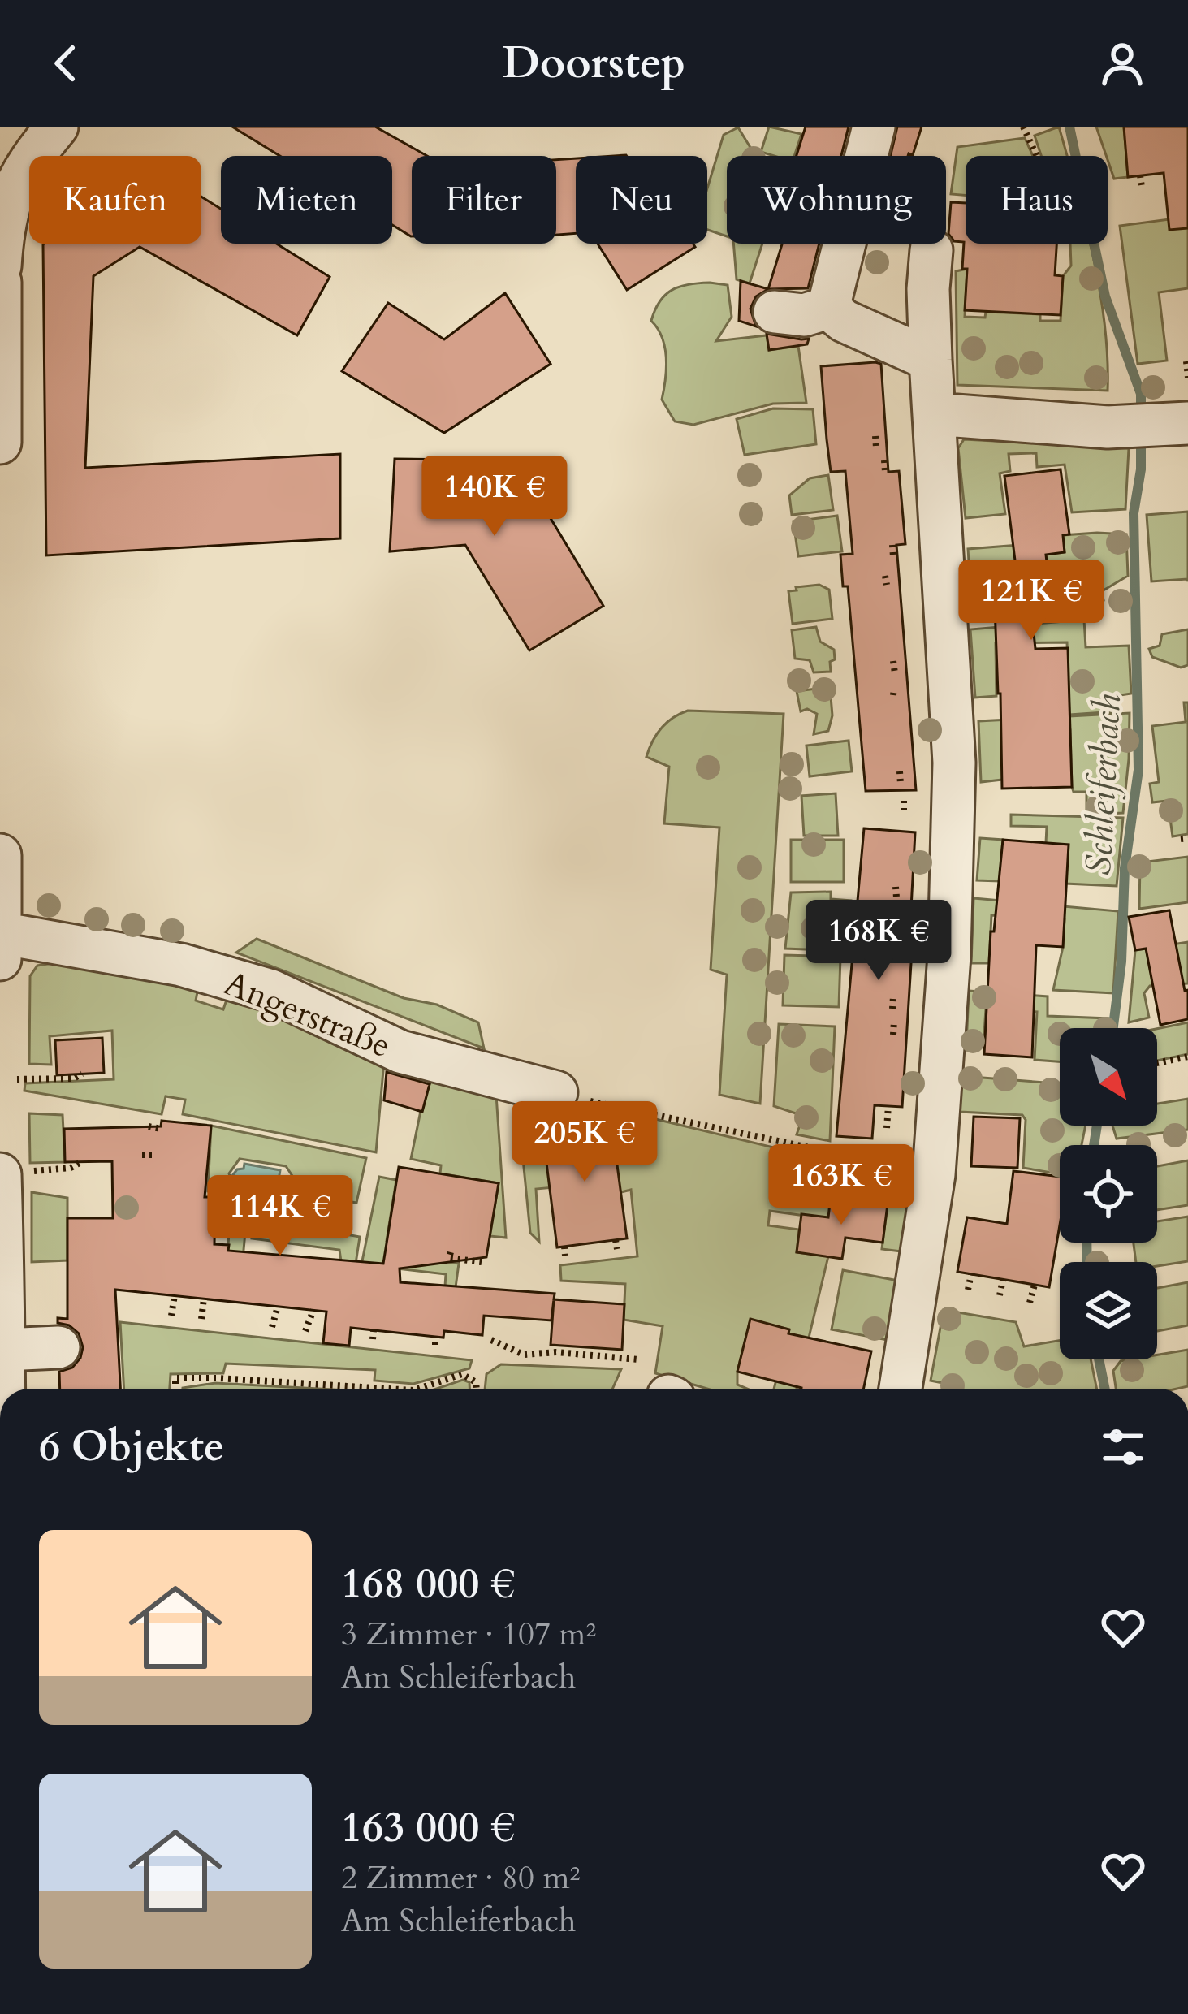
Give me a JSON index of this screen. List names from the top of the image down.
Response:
{
  "streets": {
    "street": ["Angerstraße"]
  },
  "water": ["Schleiferbach"],
  "north": "bottom right",
  "page": {
    "header": "Doorstep",
    "chip": [
      "Kaufen",
      "Mieten",
      "Filter",
      "Neu",
      "Wohnung",
      "Haus"
    ],
    "price": [
      "140K €",
      "121K €",
      "168K €",
      "205K €",
      "163K €",
      "114K €"
    ],
    "heading": "6 Objekte",
    "list": [
      {
        "name": "168 000 €",
        "note": "3 Zimmer · 107 m² · Am Schleiferbach"
      },
      {
        "name": "163 000 €",
        "note": "2 Zimmer · 80 m² · Am Schleiferbach"
      }
    ]
  }
}
